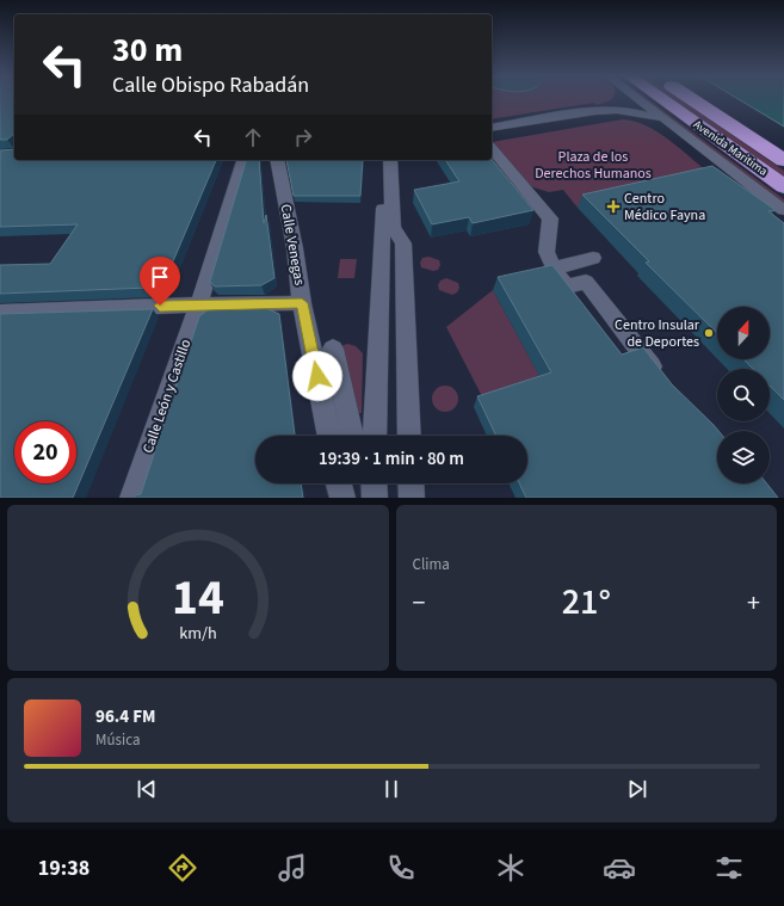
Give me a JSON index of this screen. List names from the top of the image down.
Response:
{
  "streets": {
    "highway": ["Avenida Maritima"],
    "street": ["Calle Venegas", "Calle León y Castillo"]
  },
  "parks": ["Plaza de los Derechos Humanos"],
  "places": {
    "health": ["Centro Médico Fayna"],
    "other": ["Centro Insular de Deportes"]
  },
  "north": "top",
  "page": {
    "turn": ["30 m", "Calle Obispo Rabadán"],
    "limit": "20",
    "trip": "19:39 · 1 min · 80 m",
    "tile": "Clima",
    "heat": ["−", "21°", "+"],
    "song": ["96.4 FM", "Música"],
    "tabs": "19:38",
    "gauge": ["14", "km/h"]
  }
}
